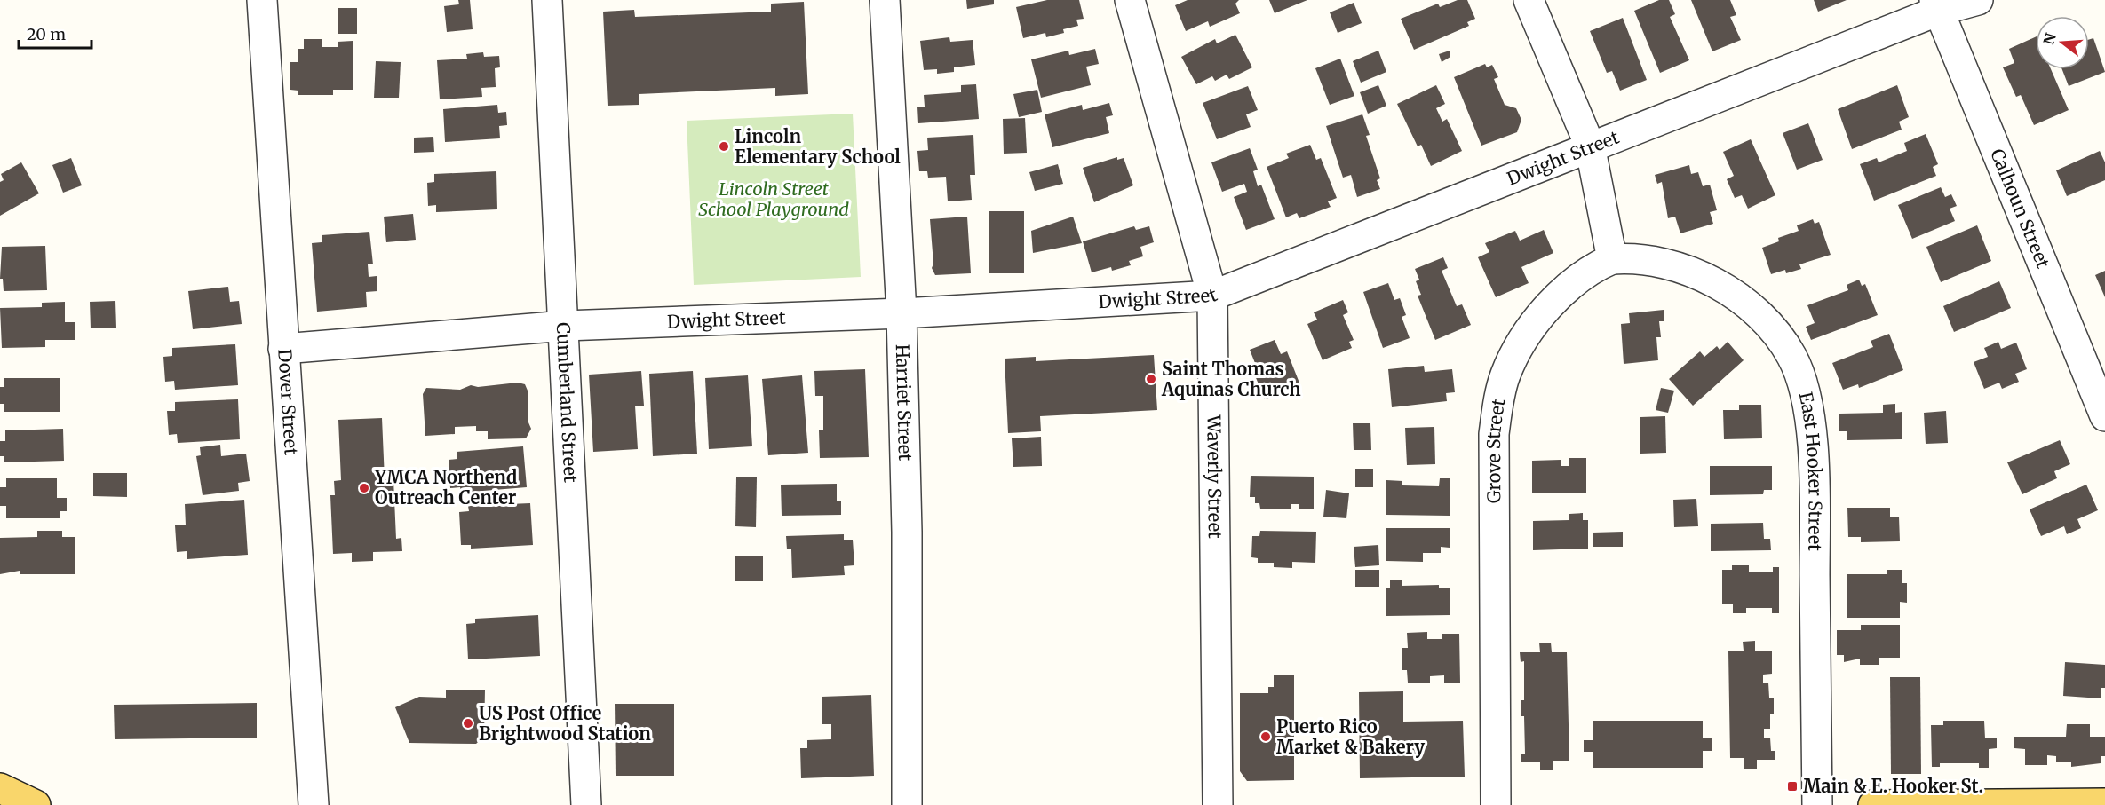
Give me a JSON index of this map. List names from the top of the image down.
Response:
{
  "streets": {
    "street": [
      "Dwight Street",
      "Calhoun Street",
      "Cumberland Street",
      "Harriet Street",
      "Dover Street",
      "Grove Street",
      "East Hooker Street",
      "Waverly Street"
    ]
  },
  "crossings": [
    ["Dwight Street", "Calhoun Street"],
    ["Dwight Street", "Cumberland Street"],
    ["Dwight Street", "Harriet Street"],
    ["Dwight Street", "Dover Street"],
    ["Dwight Street", "Waverly Street"],
    ["Grove Street", "East Hooker Street"]
  ],
  "parks": ["Lincoln Street School Playground"],
  "places": {
    "other": [
      "Lincoln Elementary School",
      "Saint Thomas Aquinas Church",
      "YMCA Northend Outreach Center",
      "US Post Office Brightwood Station",
      "Puerto Rico Market & Bakery"
    ],
    "transit": ["Main & E. Hooker St."]
  },
  "scale_bar": "20 m",
  "north": "left"
}
